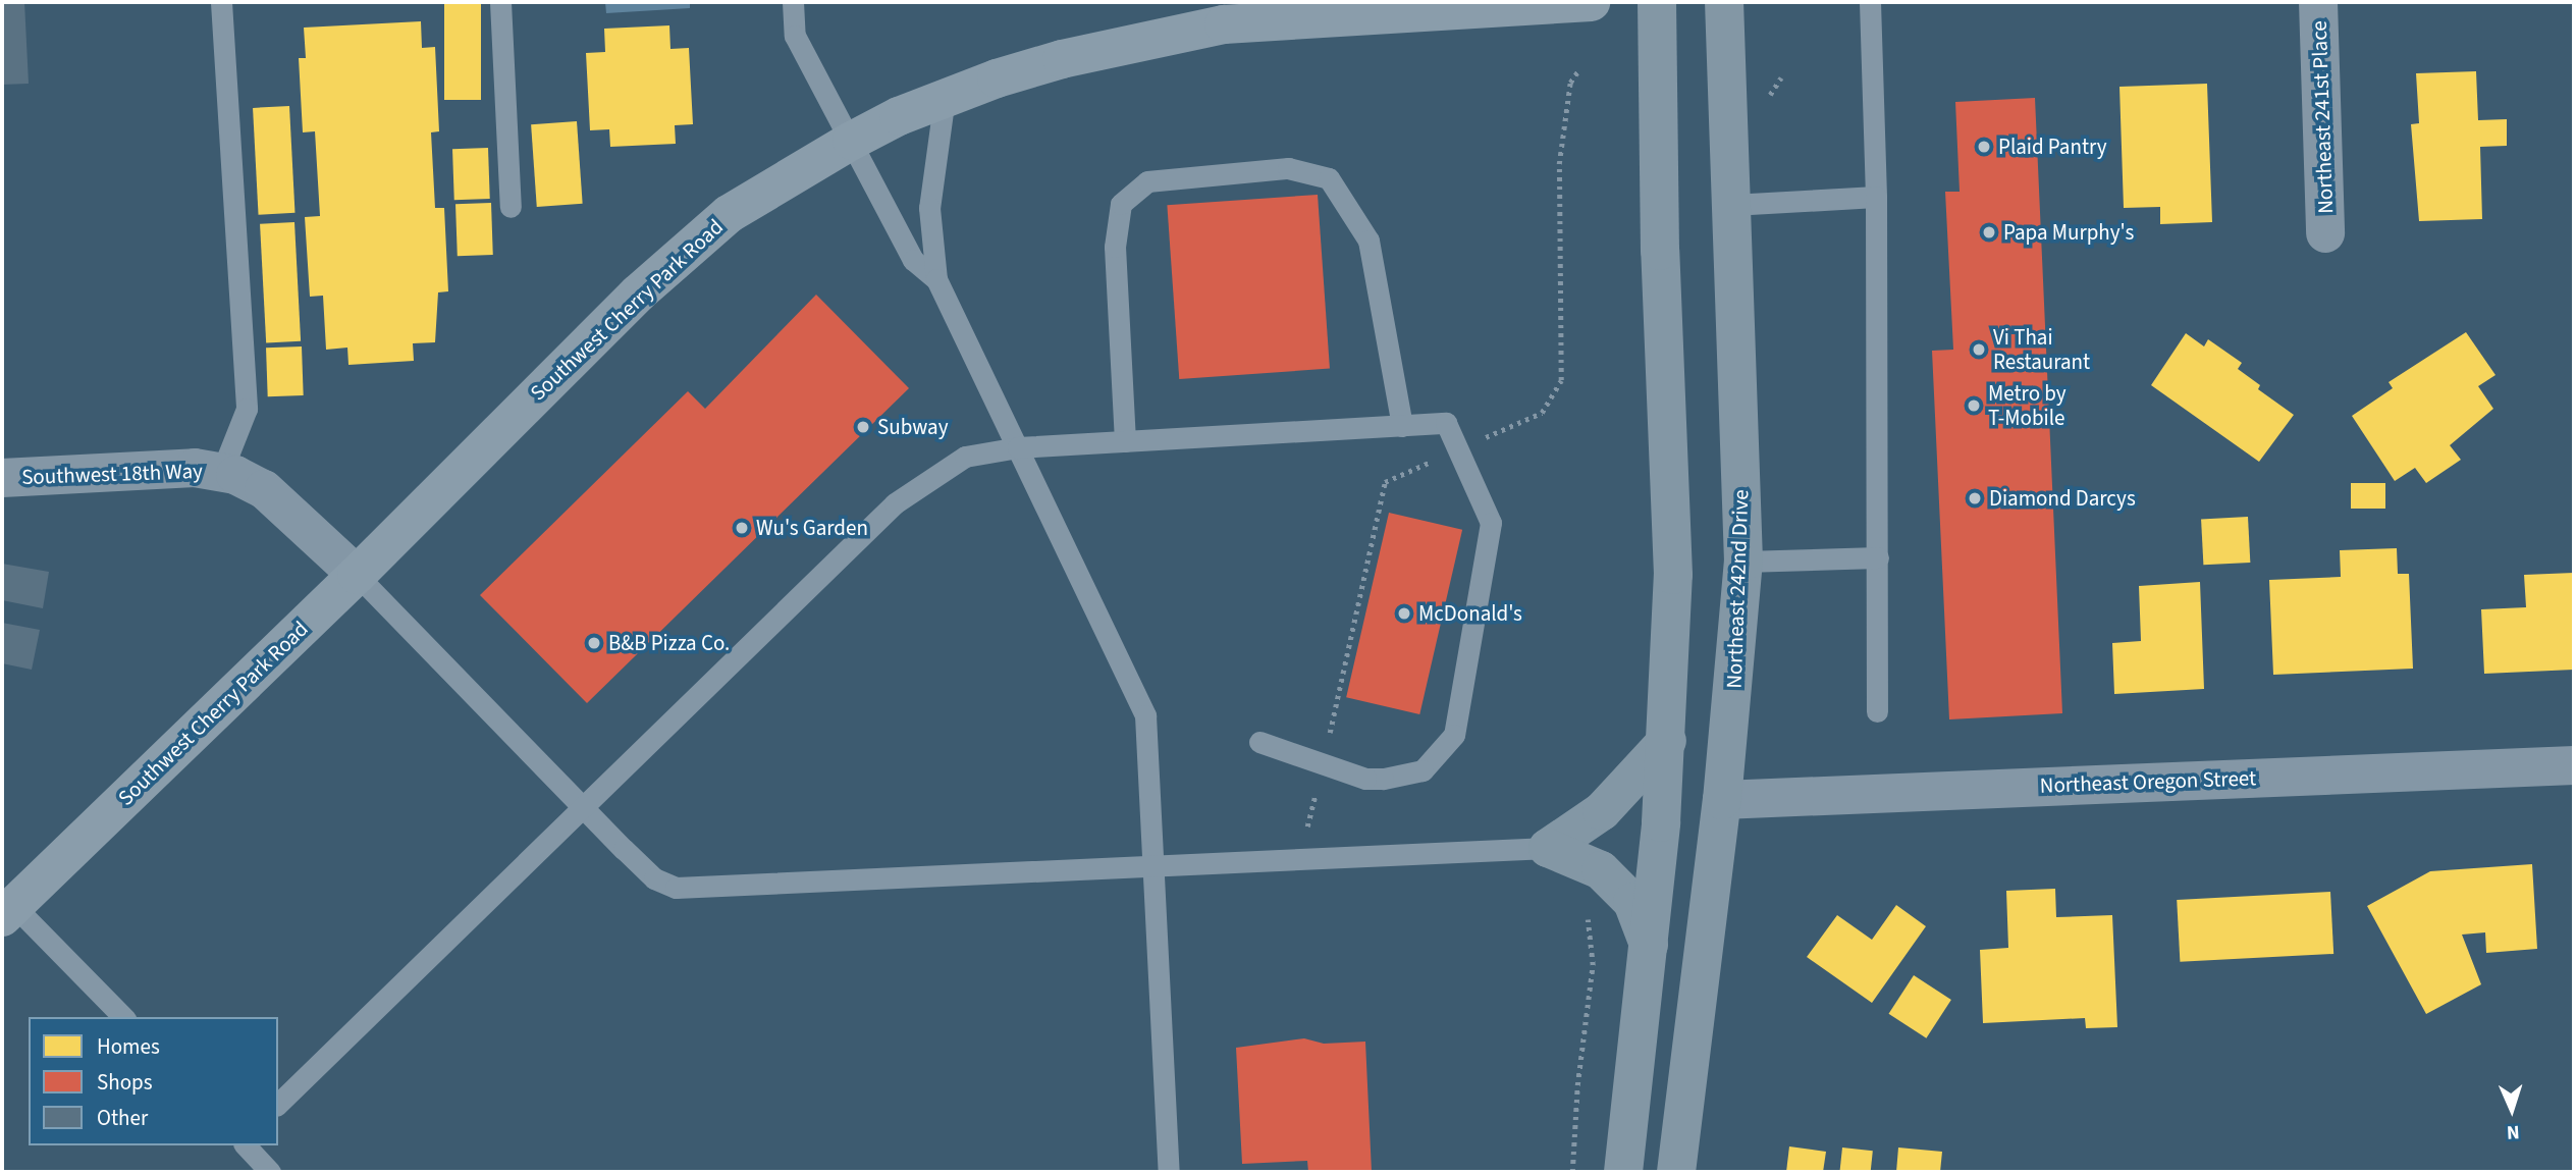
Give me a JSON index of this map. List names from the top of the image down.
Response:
{
  "streets": {
    "highway": ["Northeast 242nd Drive"],
    "main road": ["Southwest Cherry Park Road"],
    "street": ["Northeast 241st Place", "Southwest 18th Way", "Northeast Oregon Street"]
  },
  "crossings": [
    ["Southwest Cherry Park Road", "Southwest 18th Way"],
    ["Northeast 242nd Drive", "Northeast Oregon Street"]
  ],
  "places": [
    "Plaid Pantry",
    "Papa Murphy's",
    "Vi Thai Restaurant",
    "Metro by T-Mobile",
    "Subway",
    "Diamond Darcys",
    "Wu's Garden",
    "McDonald's",
    "B&B Pizza Co."
  ],
  "legend": ["Homes", "Shops", "Other"],
  "north": "bottom"
}
